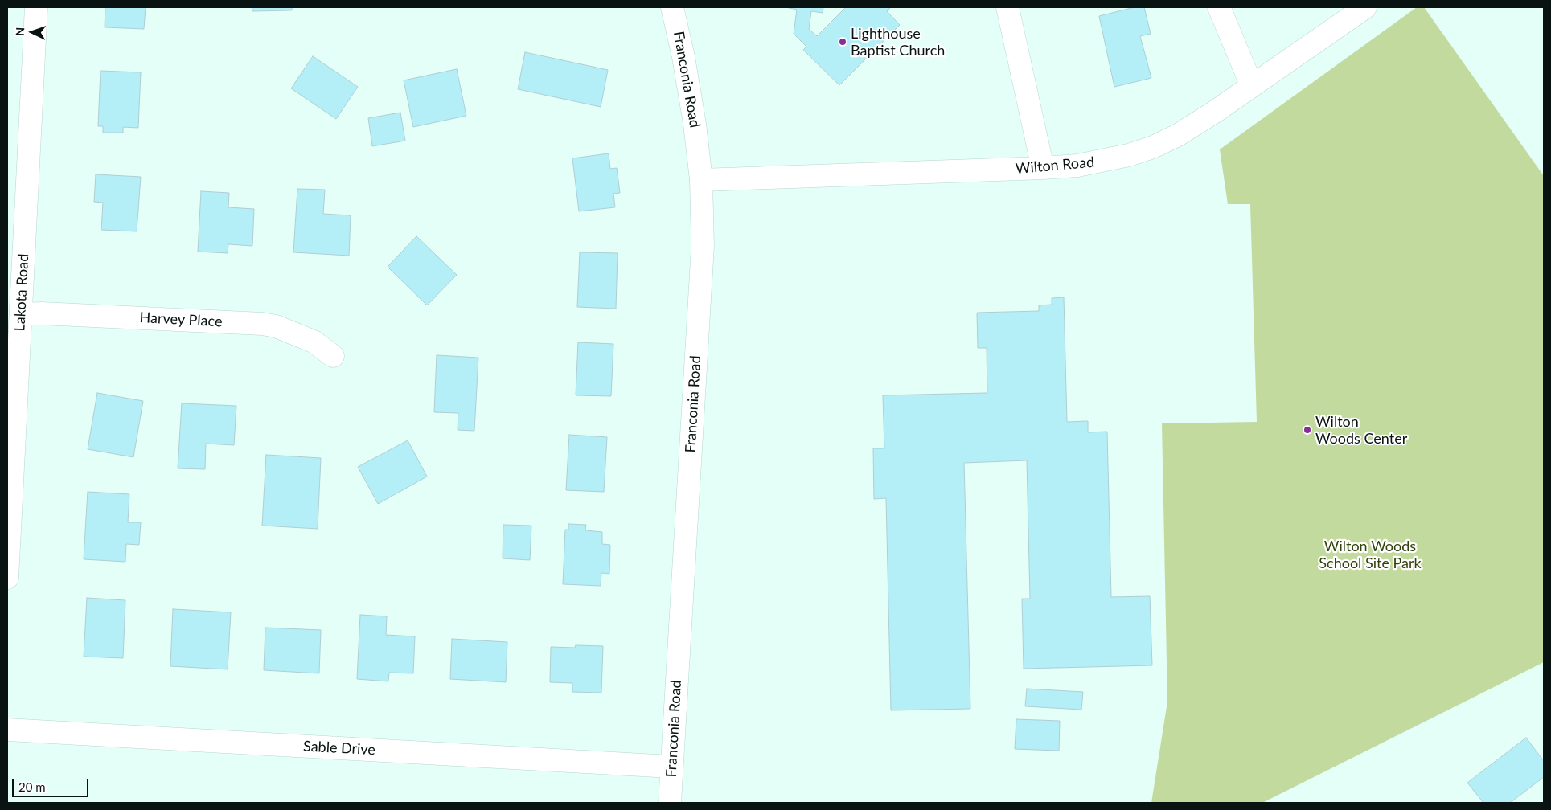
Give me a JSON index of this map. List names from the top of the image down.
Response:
{
  "streets": {
    "street": [
      "Franconia Road",
      "Wilton Road",
      "Lakota Road",
      "Harvey Place",
      "Sable Drive"
    ]
  },
  "crossings": [
    ["Franconia Road", "Wilton Road"],
    ["Franconia Road", "Sable Drive"],
    ["Lakota Road", "Harvey Place"]
  ],
  "parks": ["Wilton Woods School Site Park"],
  "places": ["Lighthouse Baptist Church", "Wilton Woods Center"],
  "scale_bar": "20 m",
  "north": "left"
}
